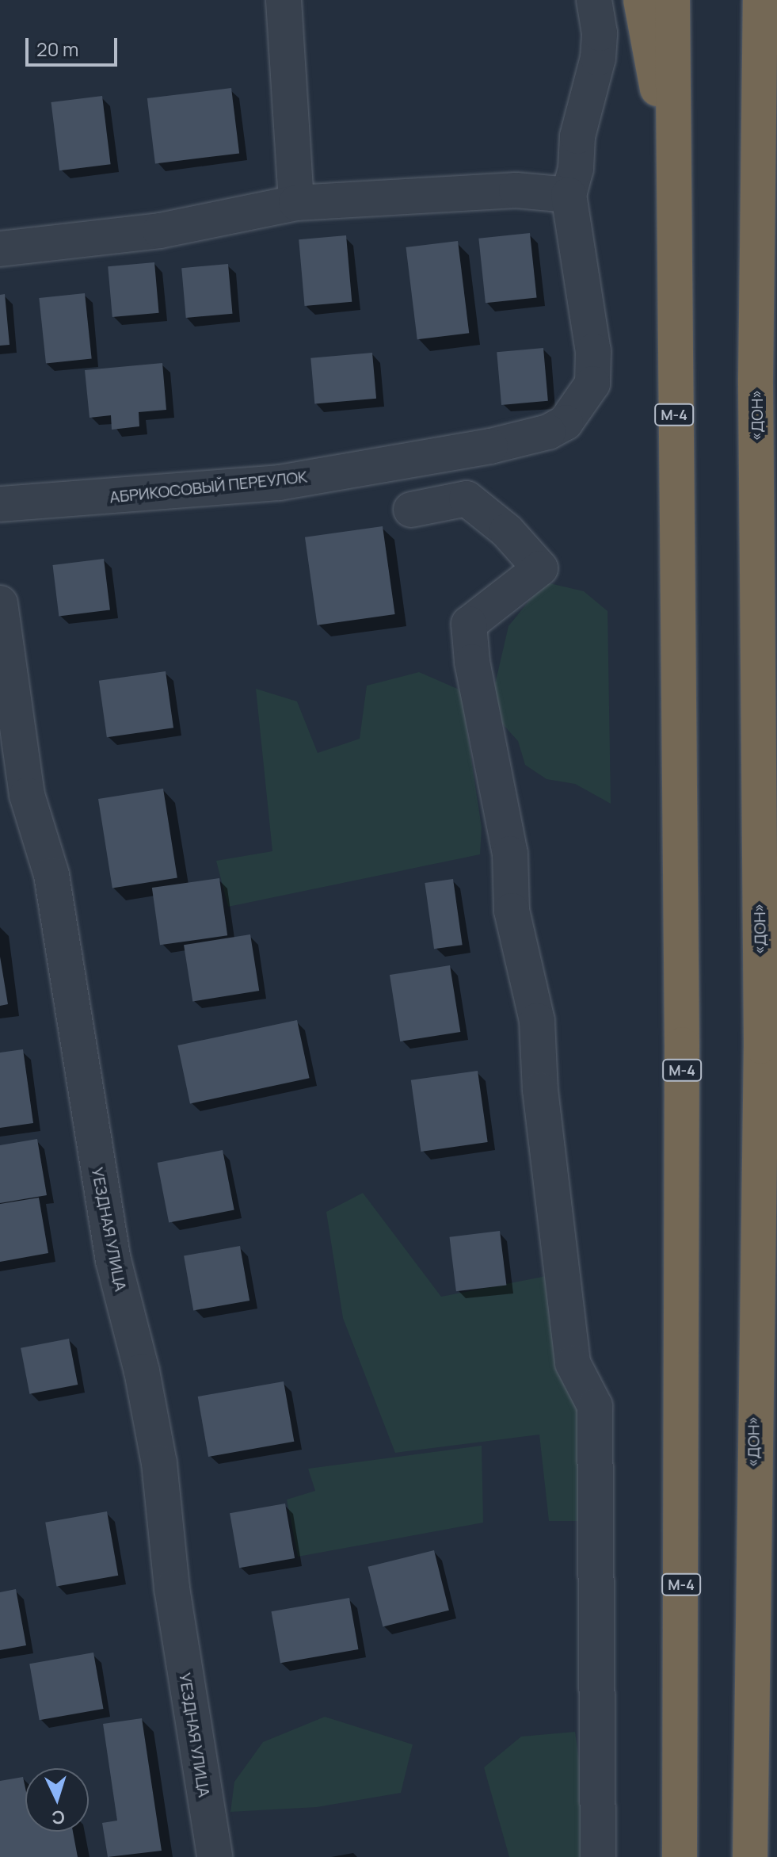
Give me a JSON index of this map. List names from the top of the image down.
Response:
{
  "streets": {
    "highway": ["М-4", "«ДОН»"],
    "street": ["АБРИКОСОВЫЙ ПЕРЕУЛОК", "УЕЗДНАЯ УЛИЦА"]
  },
  "scale_bar": "20 m",
  "north": "bottom"
}
